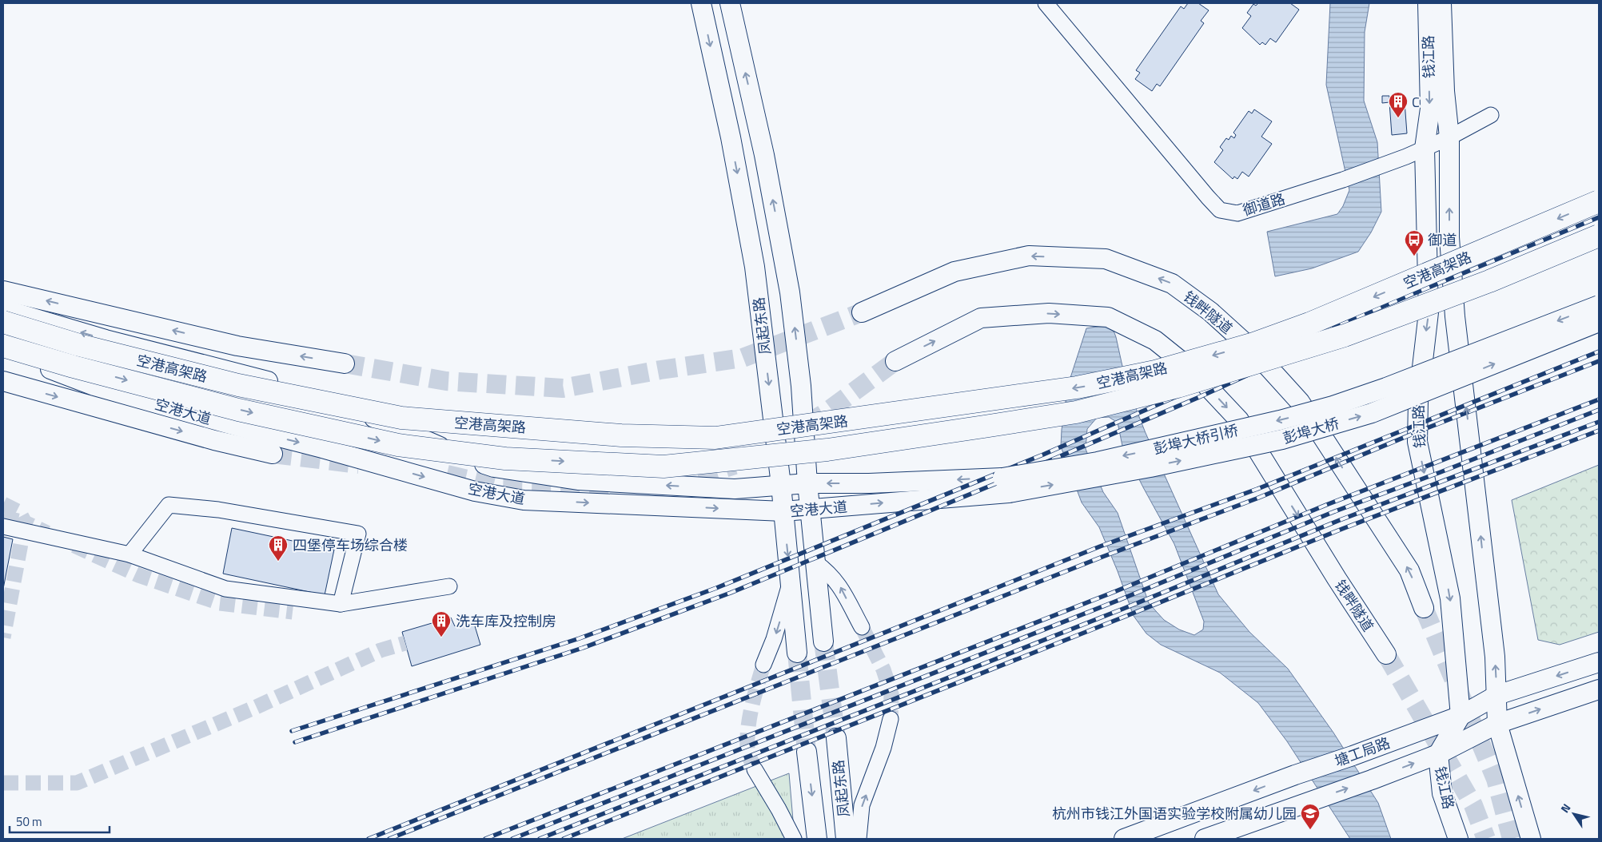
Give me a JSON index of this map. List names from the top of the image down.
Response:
{
  "streets": {
    "highway": ["空港高架路"],
    "main road": [
      "钱江路",
      "钱畔隧道",
      "凤起东路",
      "空港大道",
      "彭埠大桥",
      "彭埠大桥引桥",
      "塘工局路"
    ],
    "street": ["御道路"]
  },
  "crossings": [
    ["钱江路", "御道路"],
    ["钱江路", "塘工局路"],
    ["凤起东路", "空港大道"],
    ["空港大道", "彭埠大桥"],
    ["空港大道", "彭埠大桥引桥"],
    ["彭埠大桥", "彭埠大桥引桥"]
  ],
  "one_way": ["彭埠大桥", "彭埠大桥引桥"],
  "places": {
    "building": ["C", "四堡停车场综合楼", "洗车库及控制房"],
    "bus stop": ["御道"],
    "school or university": ["杭州市钱江外国语实验学校附属幼儿园"]
  },
  "scale_bar": "50 m",
  "north": "top left"
}
